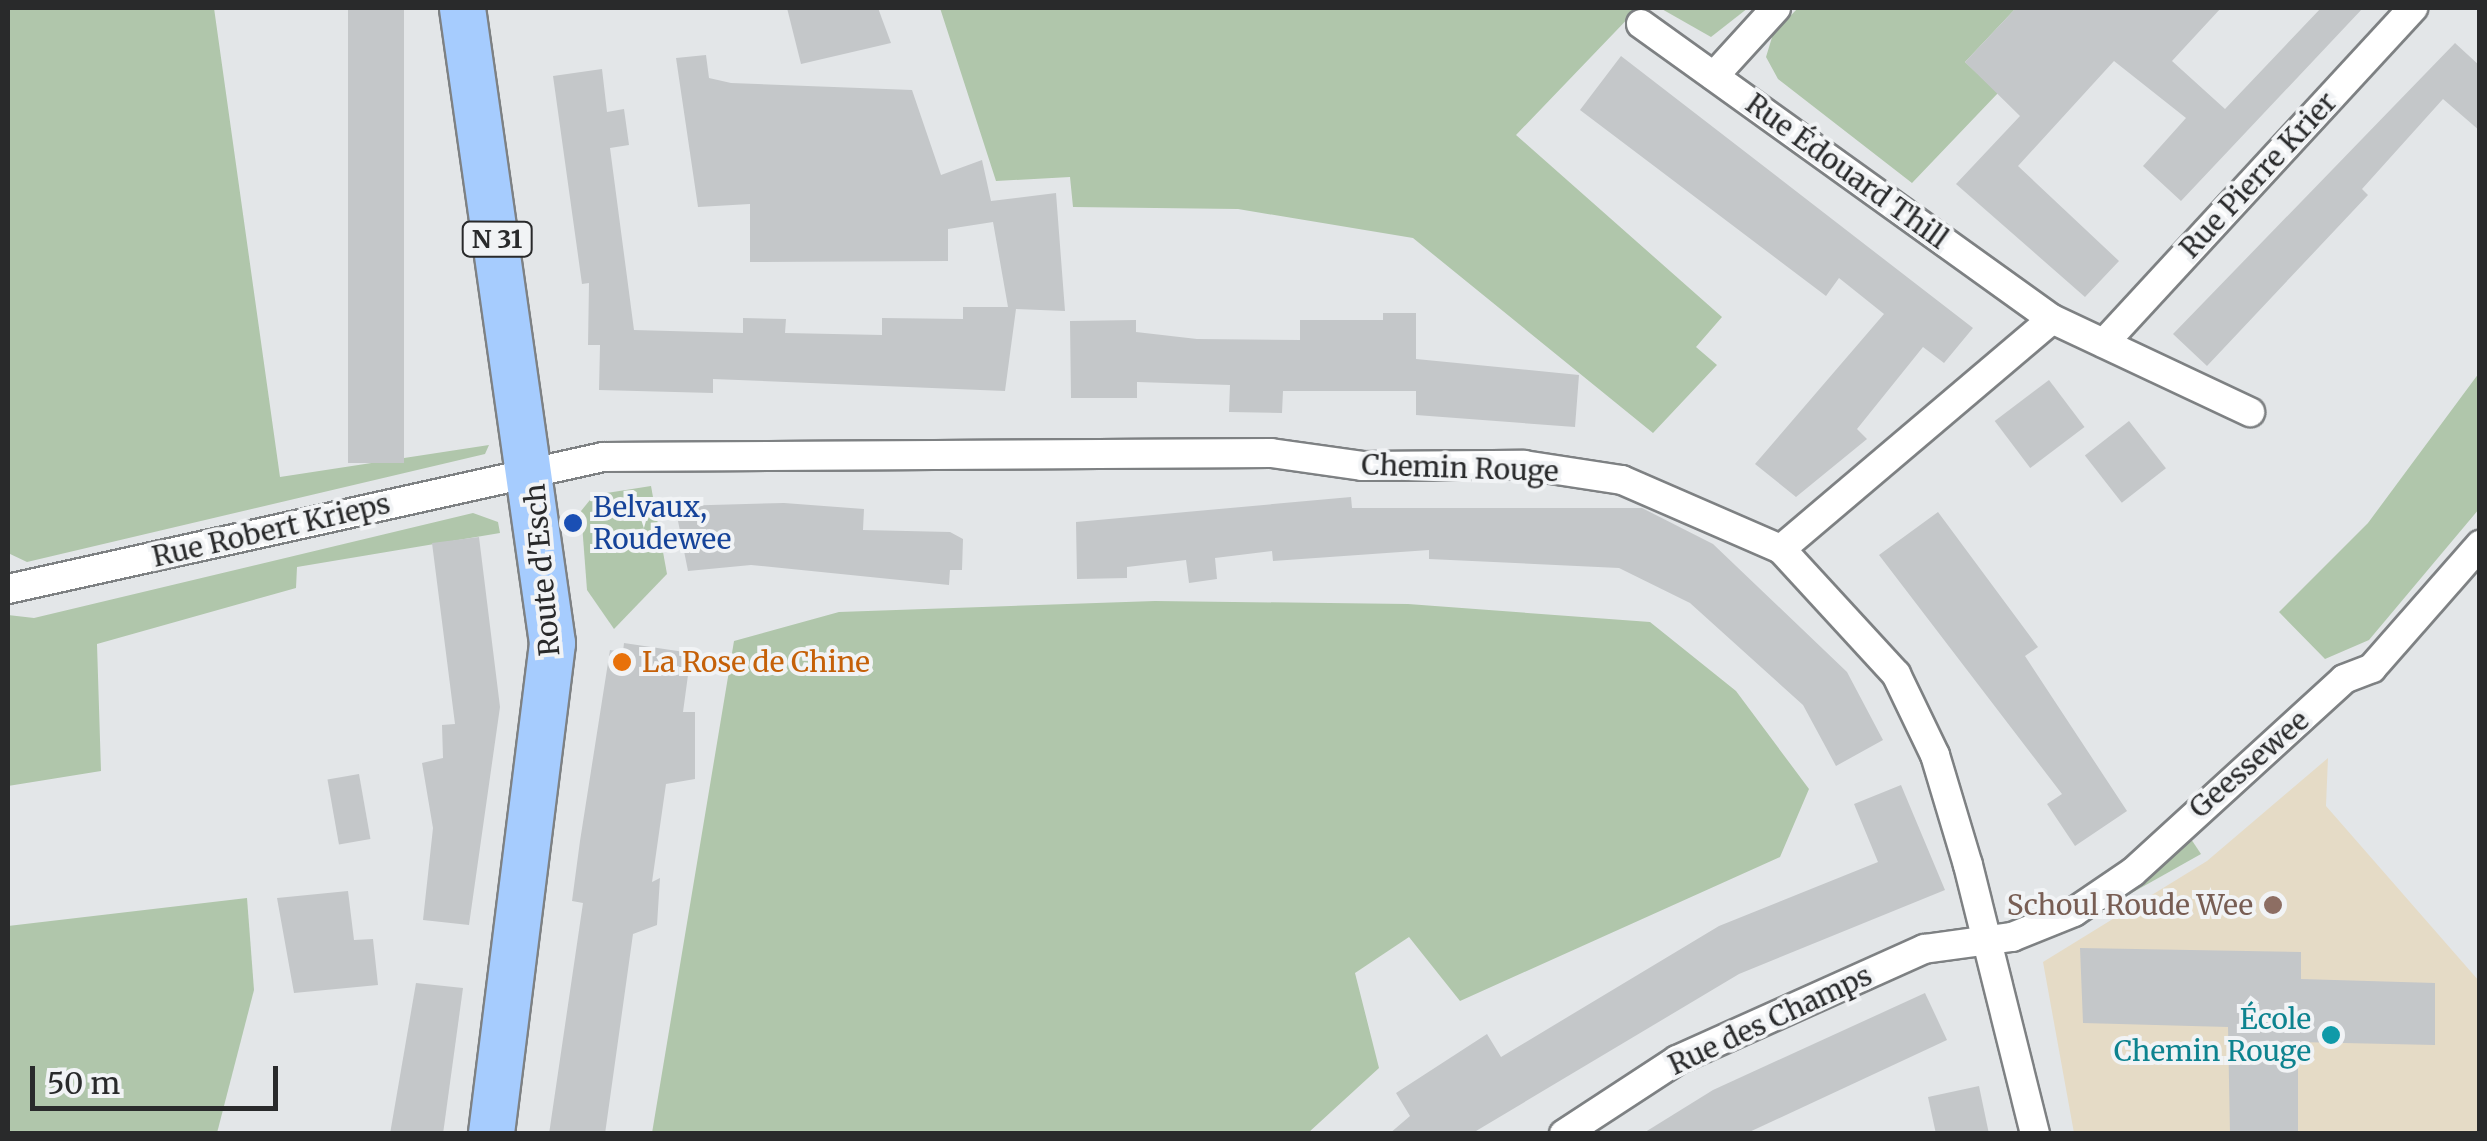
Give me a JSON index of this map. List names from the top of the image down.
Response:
{
  "streets": {
    "main road": ["N 31", "Route d'Esch"],
    "street": [
      "Rue Édouard Thill",
      "Rue Pierre Krier",
      "Chemin Rouge",
      "Rue Robert Krieps",
      "Geessewee",
      "Rue des Champs"
    ]
  },
  "crossings": [
    ["Chemin Rouge", "Rue Robert Krieps"],
    ["Chemin Rouge", "Route d'Esch"],
    ["Chemin Rouge", "Geessewee"],
    ["Chemin Rouge", "Rue des Champs"],
    ["Rue Robert Krieps", "Route d'Esch"],
    ["Geessewee", "Rue des Champs"]
  ],
  "places": [
    "Belvaux, Roudewee",
    "La Rose de Chine",
    "Schoul Roude Wee",
    "École Chemin Rouge"
  ],
  "scale_bar": "50 m"
}
